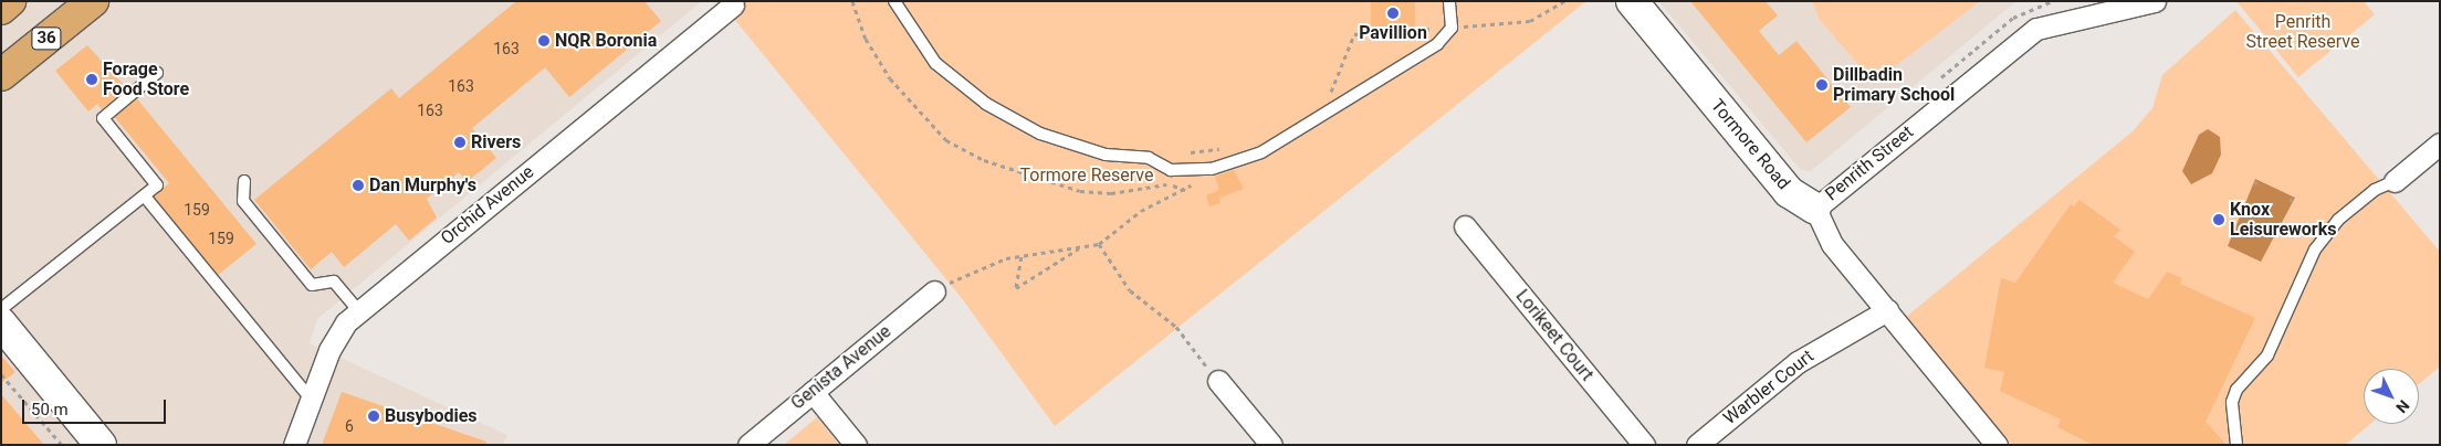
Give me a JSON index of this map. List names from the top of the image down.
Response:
{
  "streets": {
    "main road": ["36"],
    "street": [
      "Tormore Road",
      "Penrith Street",
      "Orchid Avenue",
      "Lorikeet Court",
      "Genista Avenue",
      "Warbler Court"
    ]
  },
  "crossings": [
    ["Tormore Road", "Penrith Street"]
  ],
  "parks": ["Penrith Street Reserve", "Tormore Reserve"],
  "places": [
    "Pavillion",
    "NQR Boronia",
    "Forage Food Store",
    "Dillbadin Primary School",
    "Rivers",
    "Dan Murphy's",
    "Knox Leisureworks",
    "Busybodies"
  ],
  "house_numbers": [
    "163",
    "163",
    "163",
    "159",
    "159",
    "6"
  ],
  "scale_bar": "50 m",
  "north": "bottom right"
}
